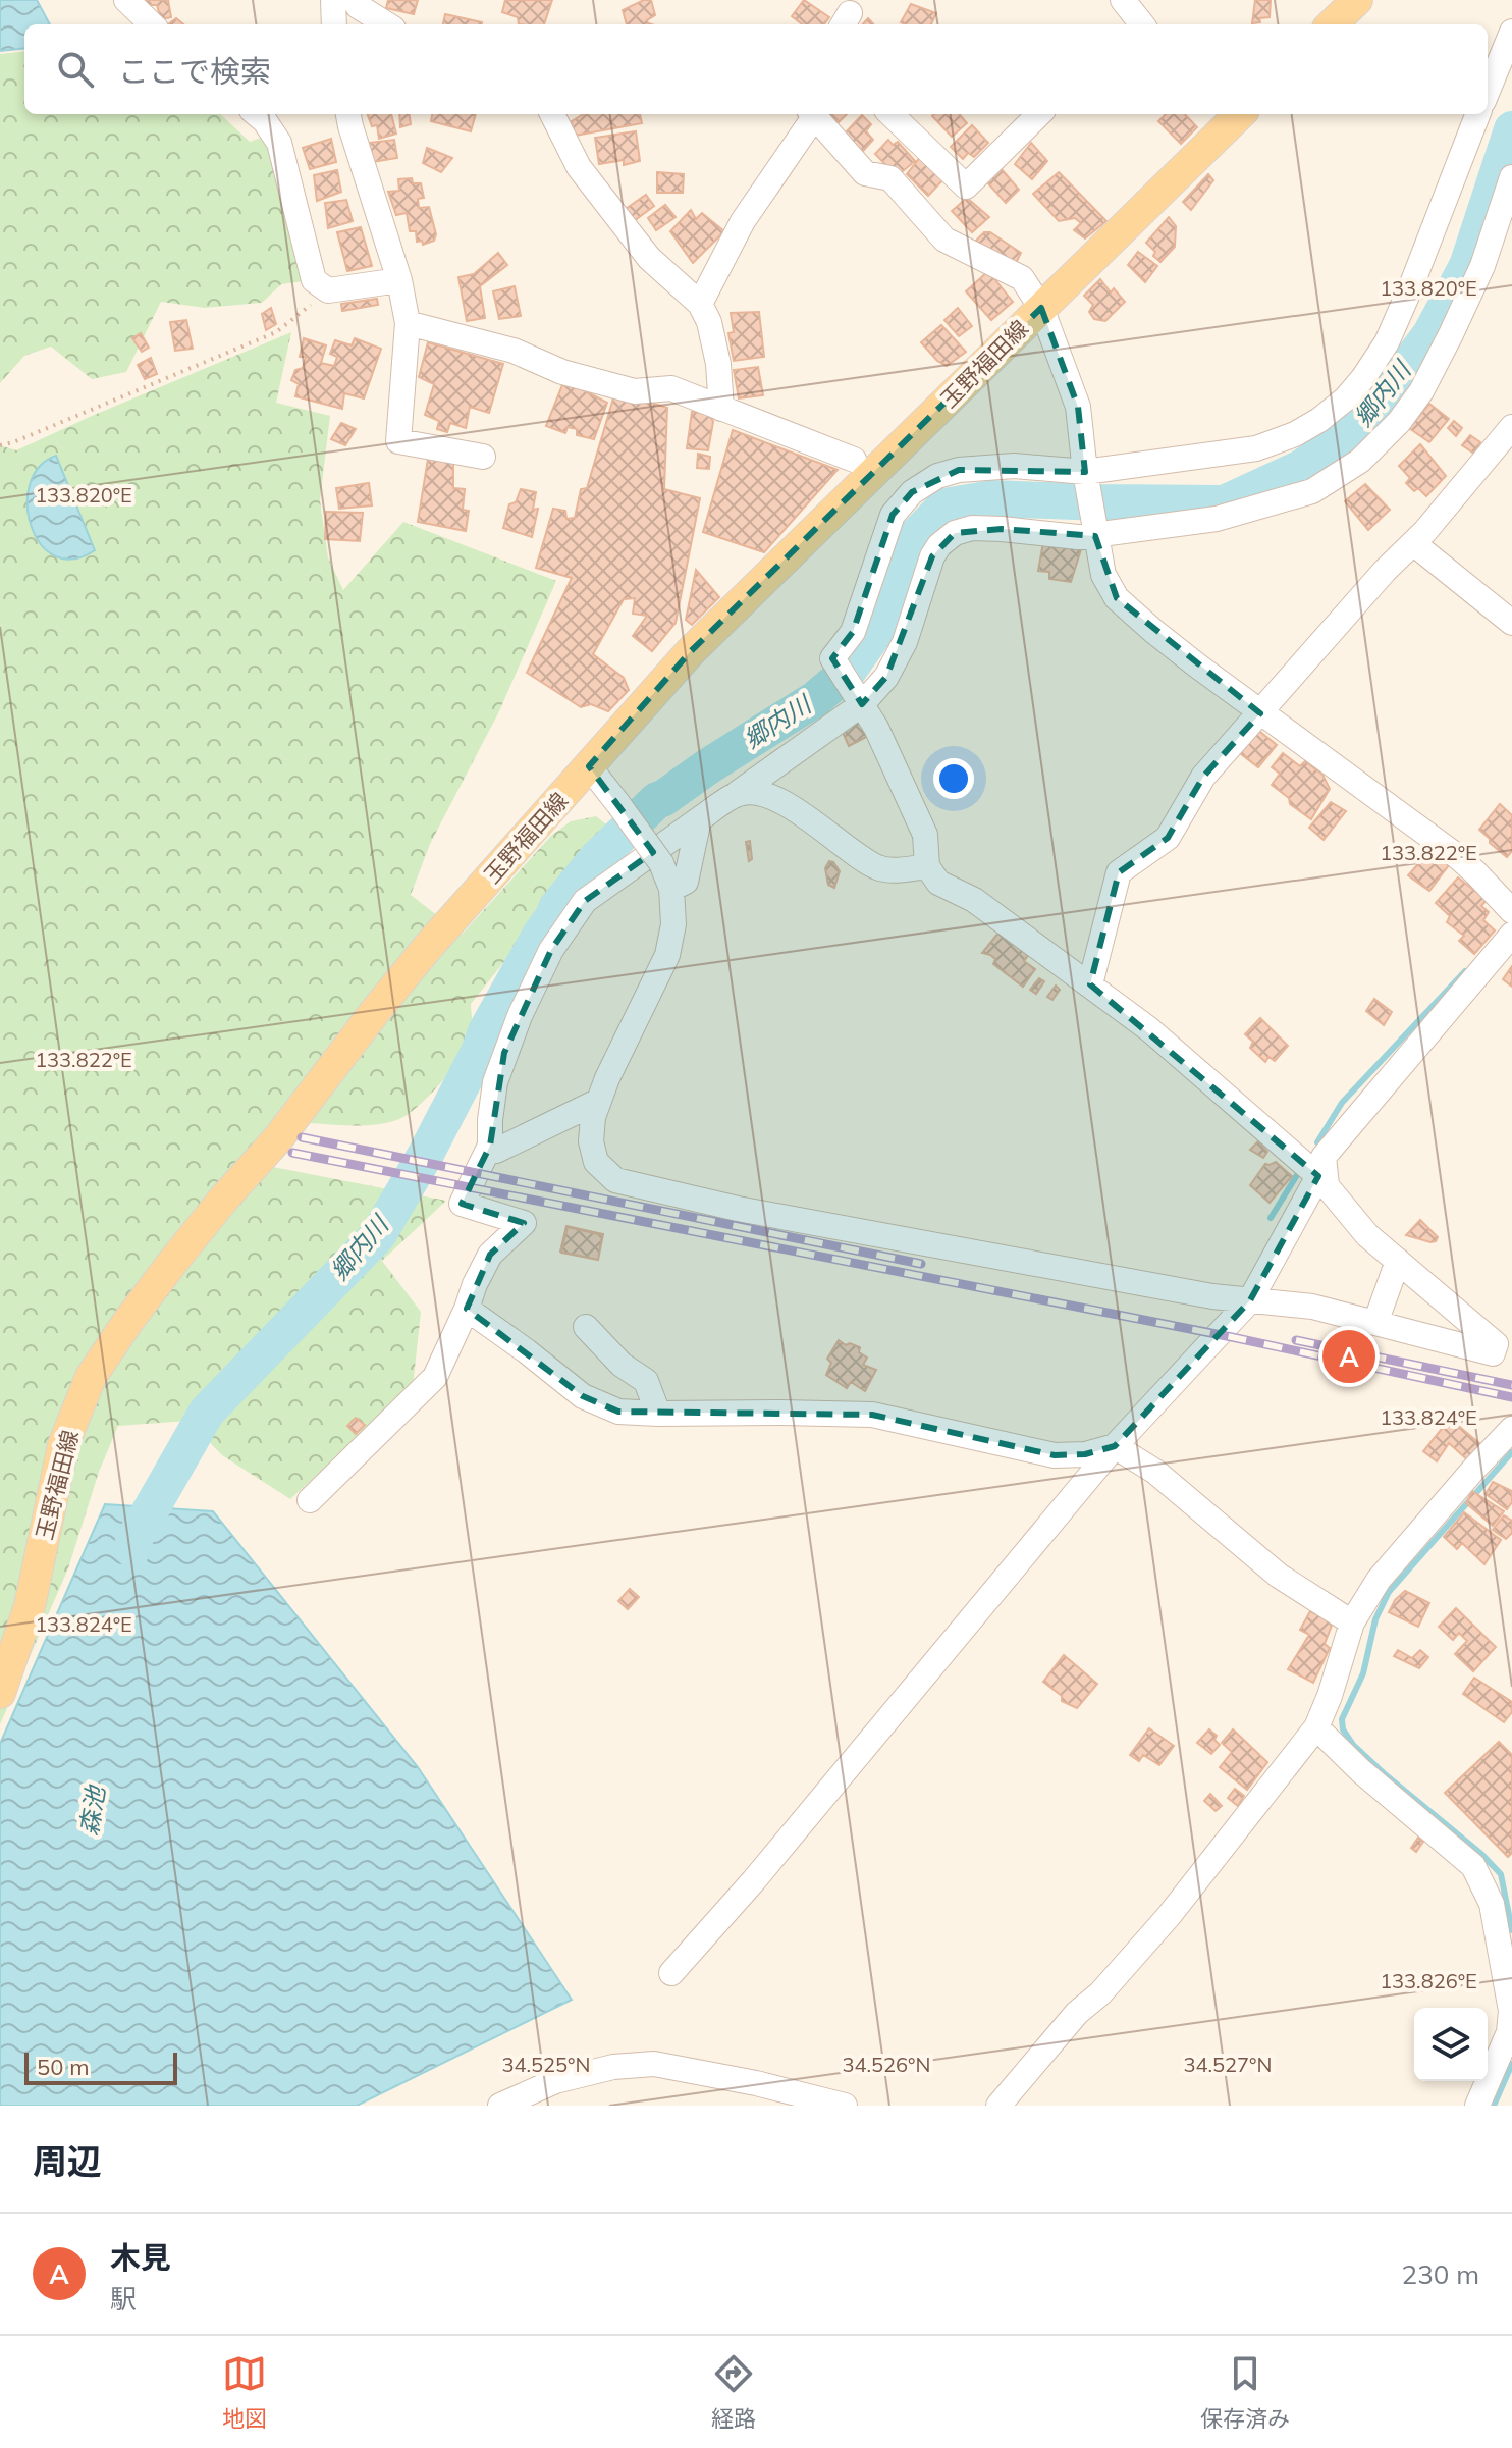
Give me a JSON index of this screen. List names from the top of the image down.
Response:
{
  "streets": {
    "main road": ["玉野福田線"]
  },
  "water": ["郷内川", "森池"],
  "scale_bar": "50 m",
  "page": {
    "search": "ここで検索",
    "pins": "A",
    "scale": "50 m",
    "heading": "周辺",
    "list": [
      {
        "mark": "A",
        "name": "木見",
        "note": "駅",
        "value": "230 m"
      }
    ],
    "nav": ["地図", "経路", "保存済み"]
  },
  "coordinates": [
    "133.820°E",
    "133.822°E",
    "133.824°E",
    "133.826°E",
    "34.525°N",
    "34.526°N",
    "34.527°N"
  ]
}
